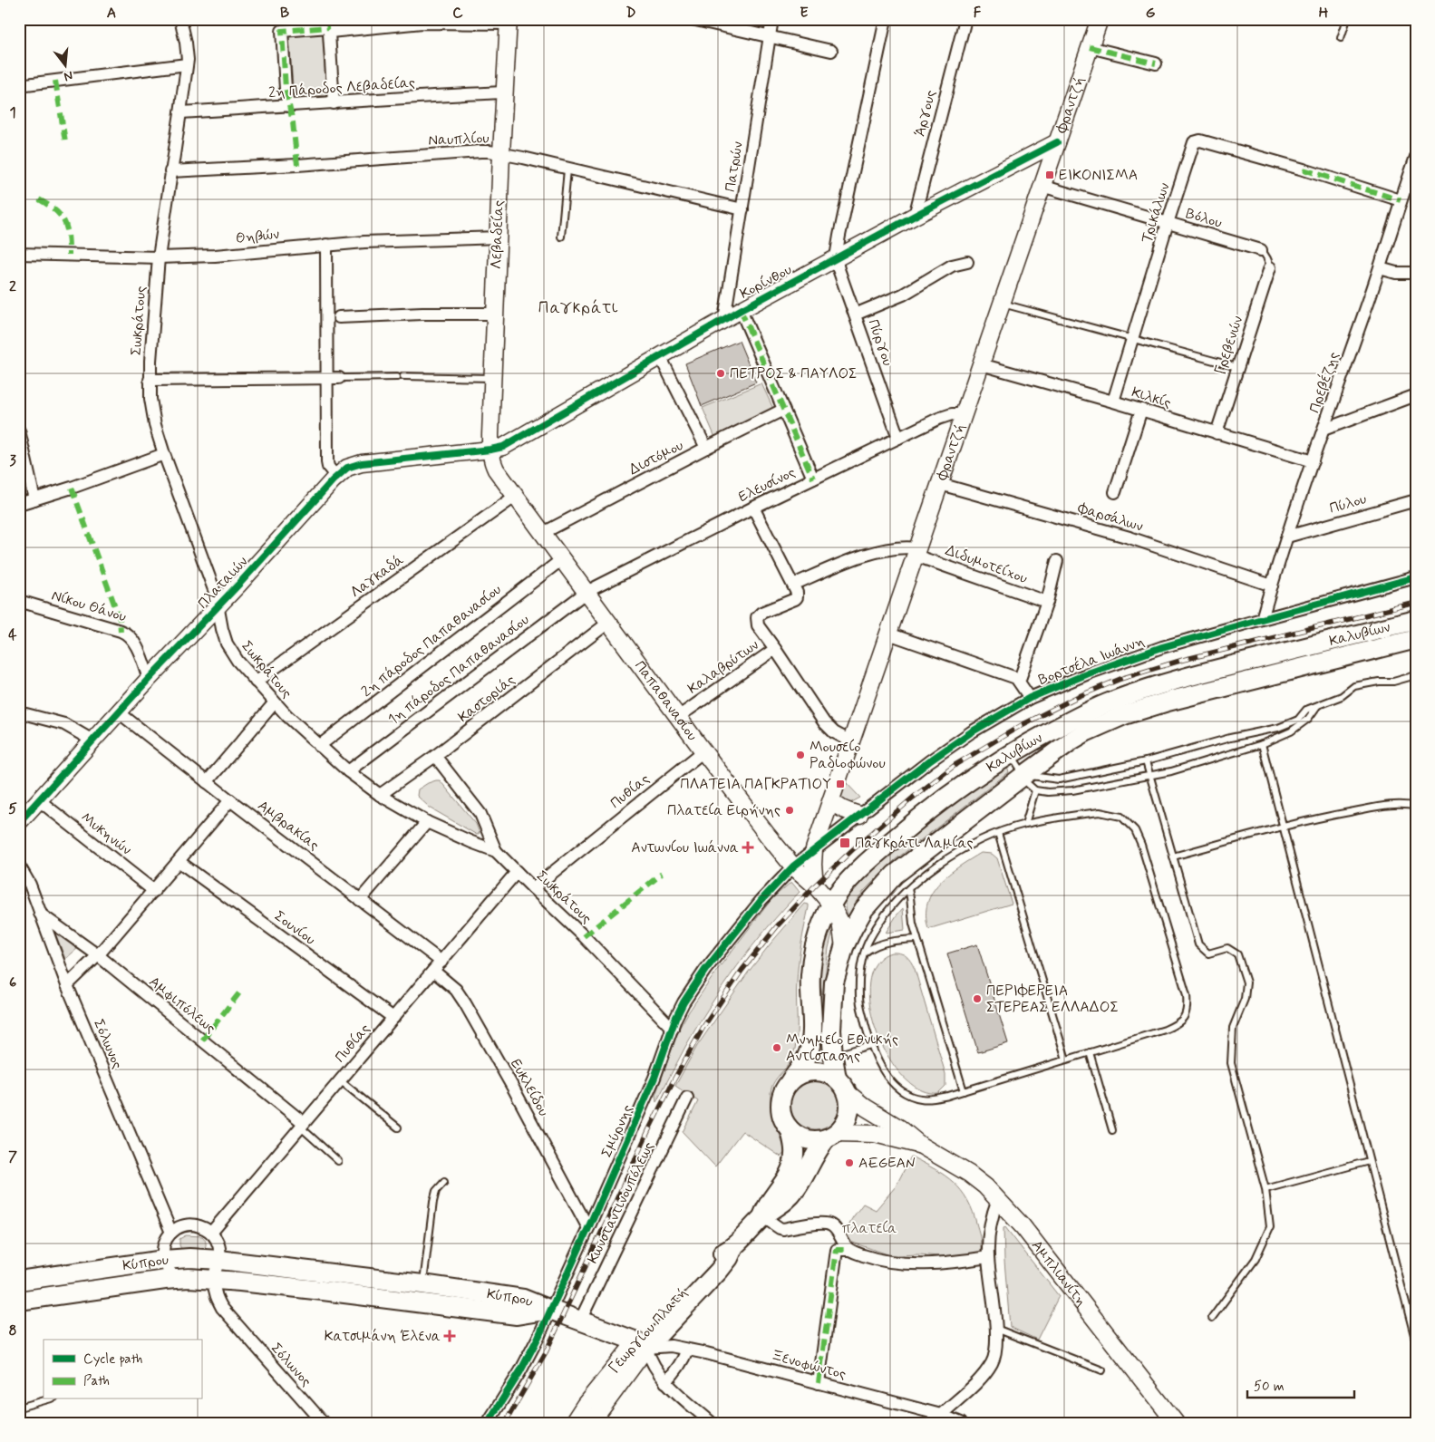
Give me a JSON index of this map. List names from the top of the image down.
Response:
{
  "streets": {
    "main road": [
      "Φραντζή",
      "Λεβαδείας",
      "Κορίνθου",
      "Πλαταιών",
      "Καλυβίων",
      "Παπαθανασίου",
      "Κύπρου",
      "Αμπλιανίτη",
      "Γεωργίου Πλατή"
    ],
    "street": [
      "2η Πάροδος Λεβαδείας",
      "Άργους",
      "Ναυπλίου",
      "Πατρών",
      "Τρικάλων",
      "Βόλου",
      "Θηβών",
      "Σωκράτους",
      "Πύργου",
      "Γρεβενών",
      "Πρεβέζης",
      "Κιλκίς",
      "Διστόμου",
      "Ελευσίνος",
      "Πύλου",
      "Φαρσάλων",
      "Διδυμοτείχου",
      "Λαγκαδά",
      "Νίκου Θάνου",
      "2η πάροδος Παπαθανασίου",
      "Βορτσέλα Ιωάννη",
      "Καλαβρύτων",
      "1η πάροδος Παπαθανασίου",
      "Καστοριάς",
      "Πυθίας",
      "Αμβρακίας",
      "Μυκηνών",
      "Σουνίου",
      "Αμφιπόλεως",
      "Σόλωνος",
      "Ευκλείδου",
      "Σμύρνης",
      "Κωνσταντινουπόλεως",
      "Ξενοφώντος"
    ]
  },
  "crossings": [
    ["2η Πάροδος Λεβαδείας", "Λεβαδείας"],
    ["2η Πάροδος Λεβαδείας", "Σωκράτους"],
    ["Φραντζή", "Βόλου"],
    ["Φραντζή", "Κορίνθου"],
    ["Φραντζή", "Κιλκίς"],
    ["Φραντζή", "Ελευσίνος"],
    ["Φραντζή", "Φαρσάλων"],
    ["Φραντζή", "Διδυμοτείχου"],
    ["Φραντζή", "Βορτσέλα Ιωάννη"],
    ["Φραντζή", "Καλαβρύτων"],
    ["Φραντζή", "Παπαθανασίου"],
    ["Άργους", "Κορίνθου"],
    ["Ναυπλίου", "Πατρών"],
    ["Ναυπλίου", "Λεβαδείας"],
    ["Ναυπλίου", "Σωκράτους"],
    ["Πατρών", "Κορίνθου"],
    ["Τρικάλων", "Βόλου"],
    ["Τρικάλων", "Πρεβέζης"],
    ["Τρικάλων", "Κιλκίς"],
    ["Βόλου", "Γρεβενών"],
    ["Λεβαδείας", "Θηβών"],
    ["Λεβαδείας", "Κορίνθου"],
    ["Λεβαδείας", "Πλαταιών"],
    ["Λεβαδείας", "Παπαθανασίου"],
    ["Θηβών", "Σωκράτους"],
    ["Κορίνθου", "Πύργου"],
    ["Κορίνθου", "Πλαταιών"],
    ["Κορίνθου", "Παπαθανασίου"],
    ["Σωκράτους", "Λαγκαδά"],
    ["Σωκράτους", "Πλαταιών"],
    ["Σωκράτους", "2η πάροδος Παπαθανασίου"],
    ["Σωκράτους", "1η πάροδος Παπαθανασίου"],
    ["Σωκράτους", "Καστοριάς"],
    ["Σωκράτους", "Πυθίας"],
    ["Σωκράτους", "Σμύρνης"],
    ["Πύργου", "Ελευσίνος"],
    ["Γρεβενών", "Κιλκίς"],
    ["Πρεβέζης", "Κιλκίς"],
    ["Πρεβέζης", "Πύλου"],
    ["Πρεβέζης", "Φαρσάλων"],
    ["Πρεβέζης", "Βορτσέλα Ιωάννη"],
    ["Διστόμου", "Παπαθανασίου"],
    ["Ελευσίνος", "1η πάροδος Παπαθανασίου"],
    ["Ελευσίνος", "Παπαθανασίου"],
    ["Λαγκαδά", "Παπαθανασίου"],
    ["Πλαταιών", "Νίκου Θάνου"],
    ["Πλαταιών", "Παπαθανασίου"],
    ["Πλαταιών", "Αμβρακίας"],
    ["Πλαταιών", "Μυκηνών"],
    ["Καλυβίων", "Παπαθανασίου"],
    ["Καλυβίων", "Αμπλιανίτη"],
    ["Καλυβίων", "Γεωργίου Πλατή"],
    ["2η πάροδος Παπαθανασίου", "Παπαθανασίου"],
    ["Βορτσέλα Ιωάννη", "Παπαθανασίου"],
    ["Βορτσέλα Ιωάννη", "Σμύρνης"],
    ["Καλαβρύτων", "Παπαθανασίου"],
    ["1η πάροδος Παπαθανασίου", "Παπαθανασίου"],
    ["Καστοριάς", "Παπαθανασίου"],
    ["Παπαθανασίου", "Πυθίας"],
    ["Παπαθανασίου", "Σμύρνης"],
    ["Πυθίας", "Αμβρακίας"],
    ["Πυθίας", "Σουνίου"],
    ["Πυθίας", "Αμφιπόλεως"],
    ["Πυθίας", "Ευκλείδου"],
    ["Αμβρακίας", "Ευκλείδου"],
    ["Αμφιπόλεως", "Σόλωνος"],
    ["Σόλωνος", "Κύπρου"],
    ["Ευκλείδου", "Σμύρνης"],
    ["Σμύρνης", "Κύπρου"],
    ["Αμπλιανίτη", "Γεωργίου Πλατή"],
    ["Γεωργίου Πλατή", "Ξενοφώντος"]
  ],
  "districts": ["Παγκράτι"],
  "parks": ["πλατεία"],
  "places": {
    "transit": ["ΕΙΚΟΝΙΣΜΑ", "ΠΛΑΤΕΙΑ ΠΑΓΚΡΑΤΙΟΥ", "Παγκράτι Λαμίας"],
    "other": [
      "ΠΕΤΡΟΣ & ΠΑΥΛΟΣ",
      "Μουσείο Ραδιοφώνου",
      "Πλατεία Ειρήνης",
      "ΠΕΡΙΦΕΡΕΙΑ ΣΤΕΡΕΑΣ ΕΛΛΑΔΟΣ",
      "Μνημείο Εθνικής Αντίστασης",
      "AEGEAN"
    ],
    "health": ["Αντωνίου Ιωάννα", "Κατσιμάνη Έλενα"]
  },
  "legend": ["Cycle path", "Path"],
  "scale_bar": "50 m",
  "north": "bottom",
  "grid": {
    "columns": [
      "A",
      "B",
      "C",
      "D",
      "E",
      "F",
      "G",
      "H"
    ],
    "rows": [
      "1",
      "2",
      "3",
      "4",
      "5",
      "6",
      "7",
      "8"
    ]
  }
}
